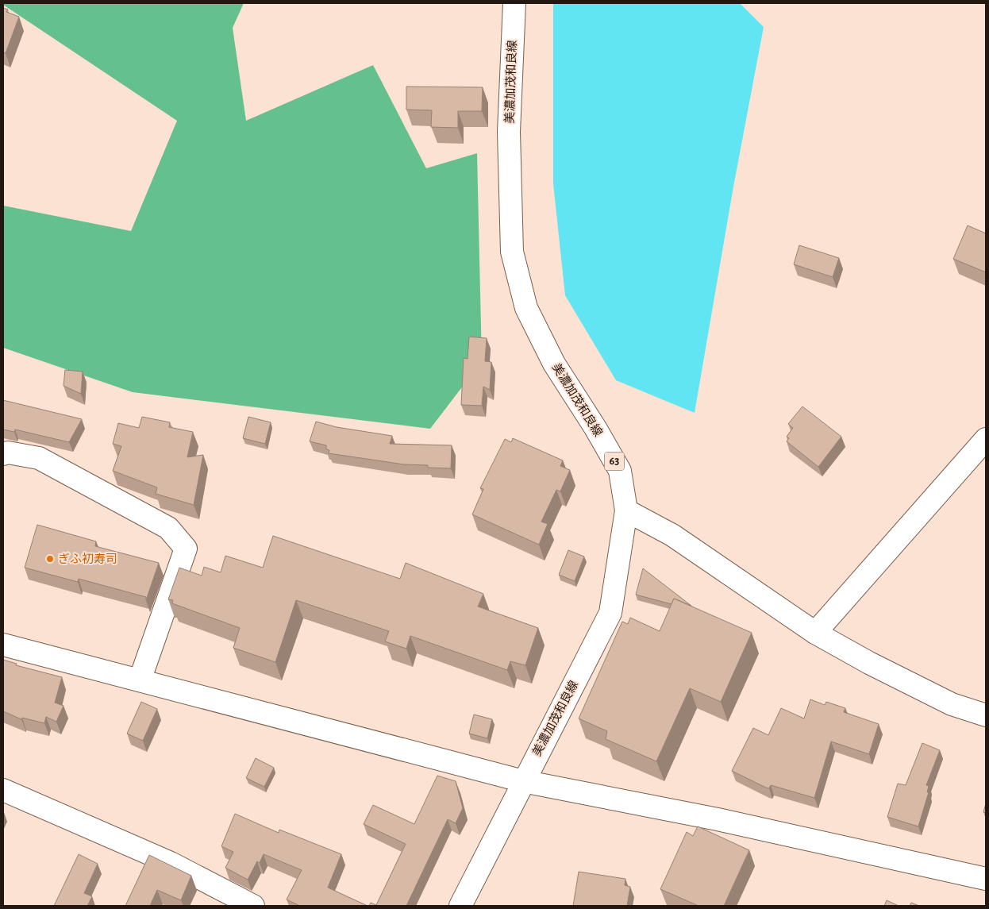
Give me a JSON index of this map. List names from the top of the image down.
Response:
{
  "streets": {
    "street": ["美濃加茂和良線", "63"]
  },
  "places": ["ぎふ初寿司"]
}
